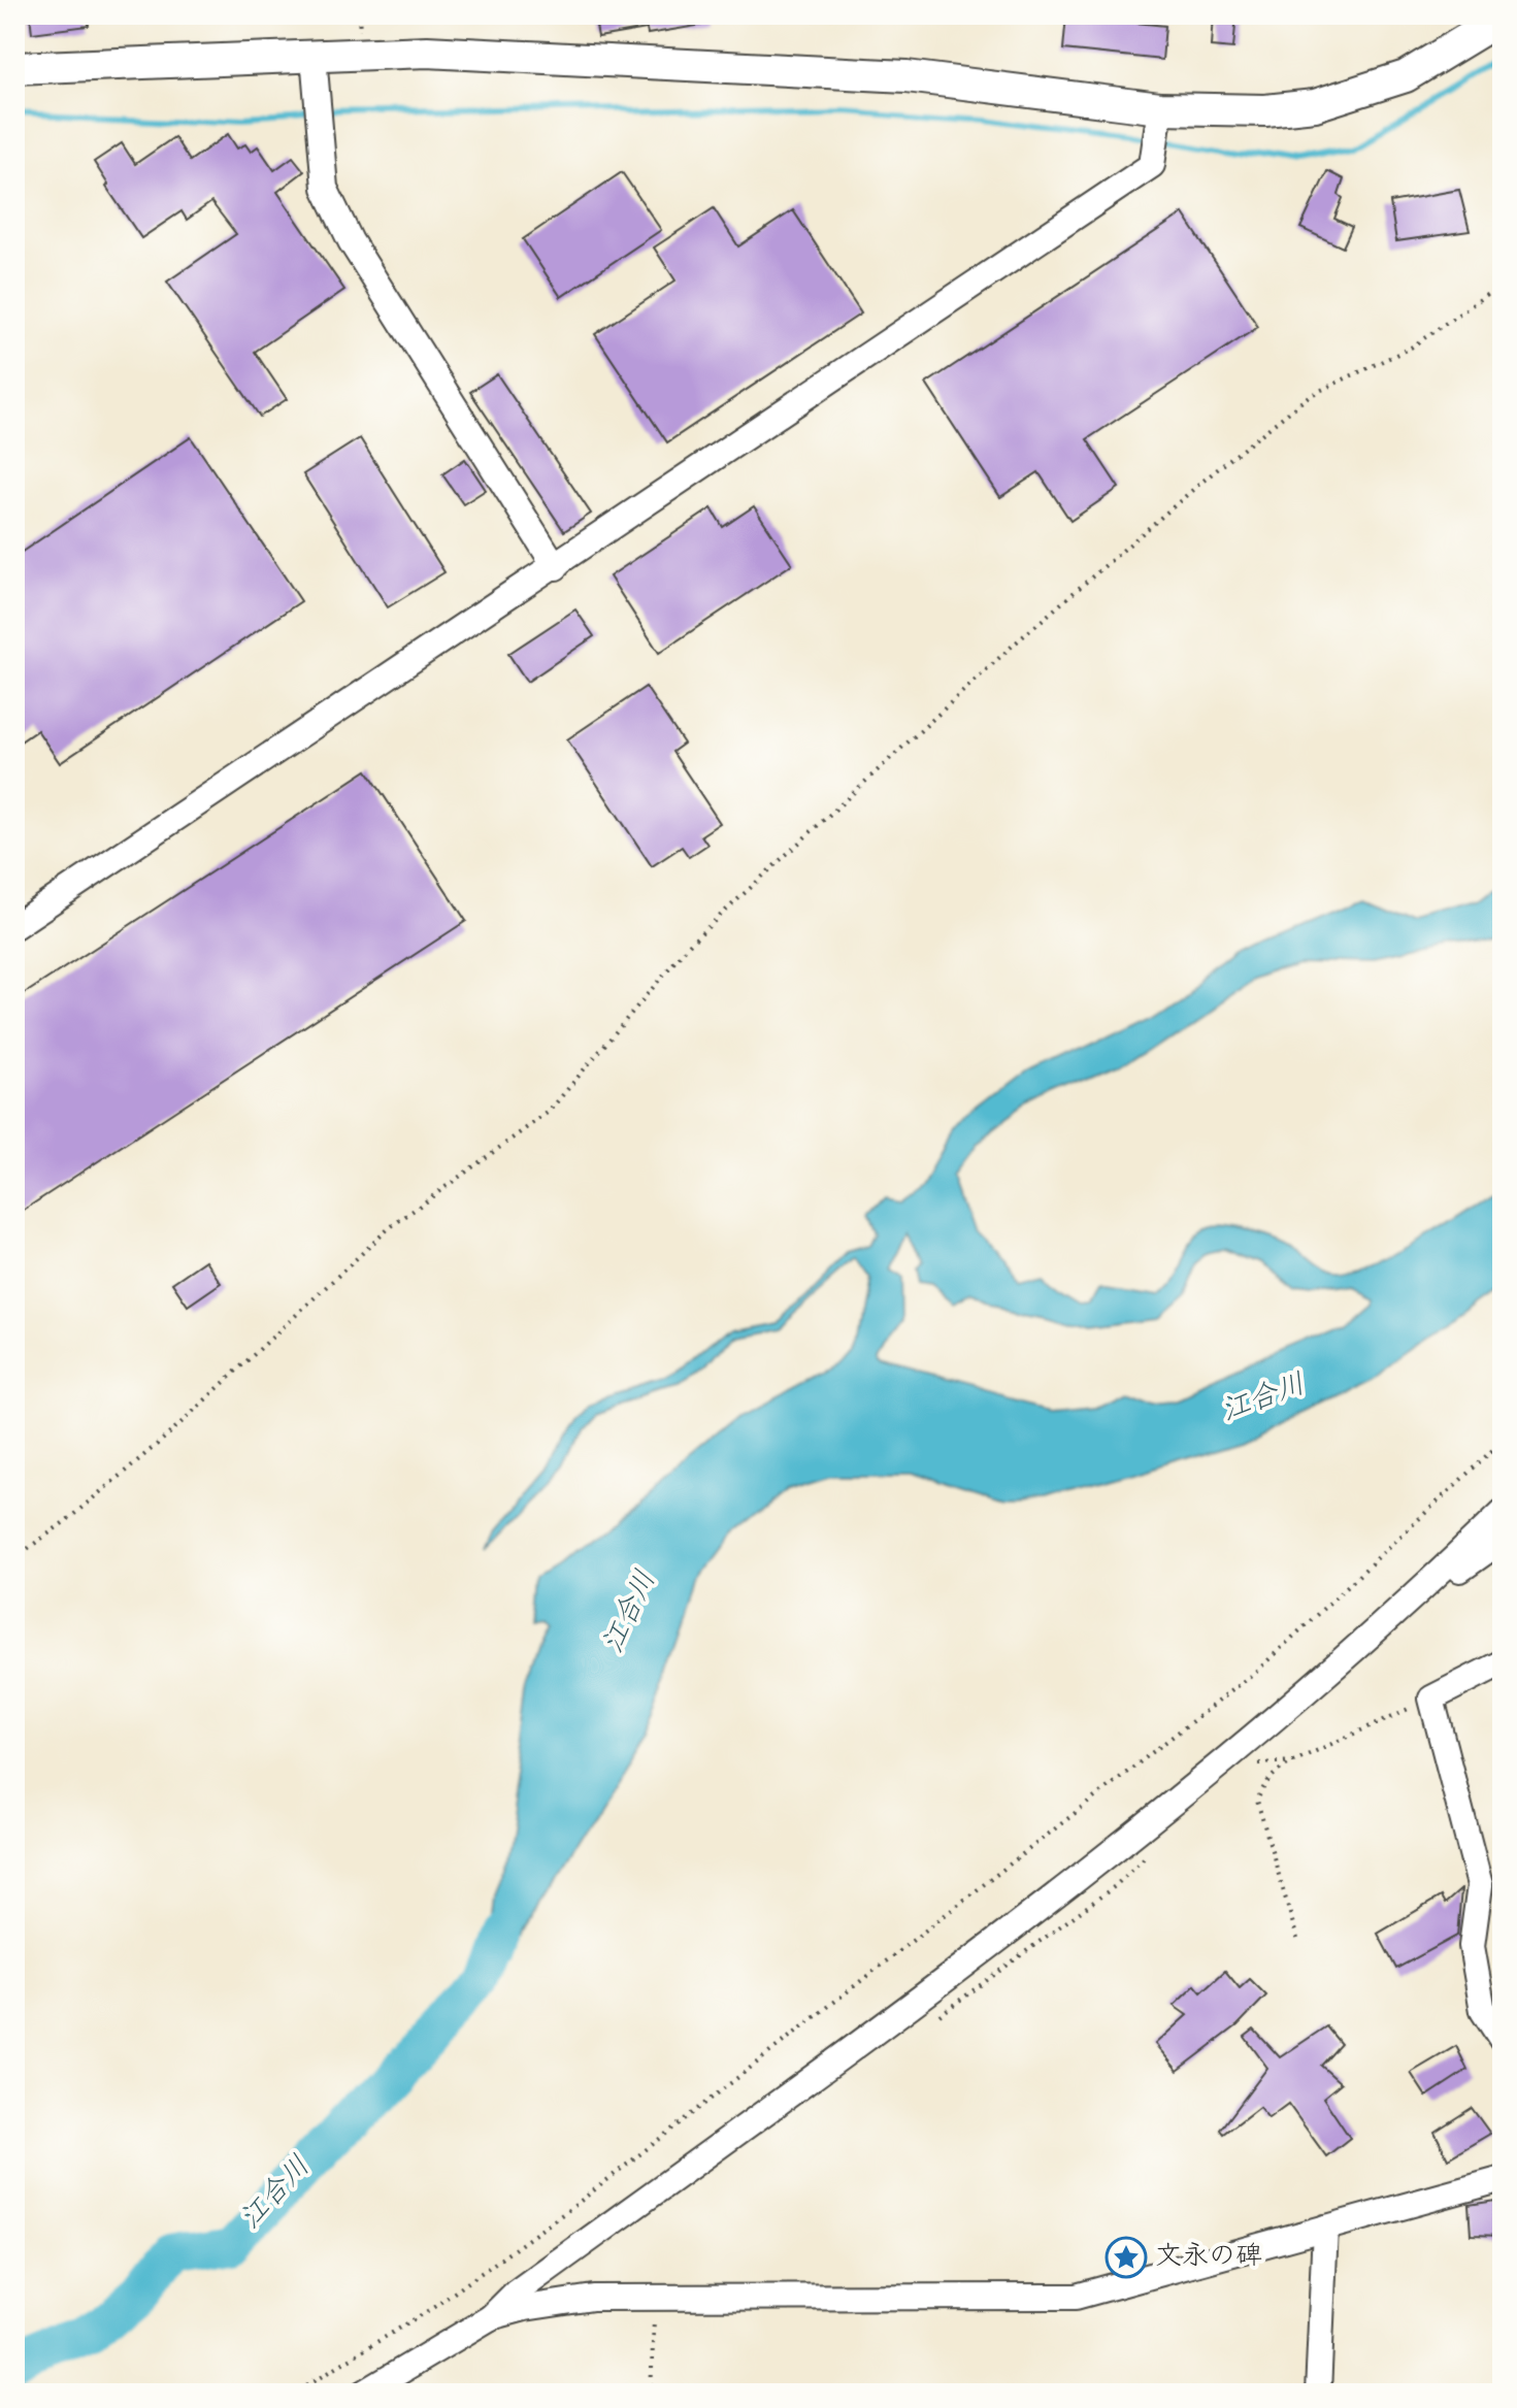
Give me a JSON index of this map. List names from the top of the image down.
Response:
{
  "water": ["江合川"],
  "places": {
    "place": ["文永の碑"]
  }
}
